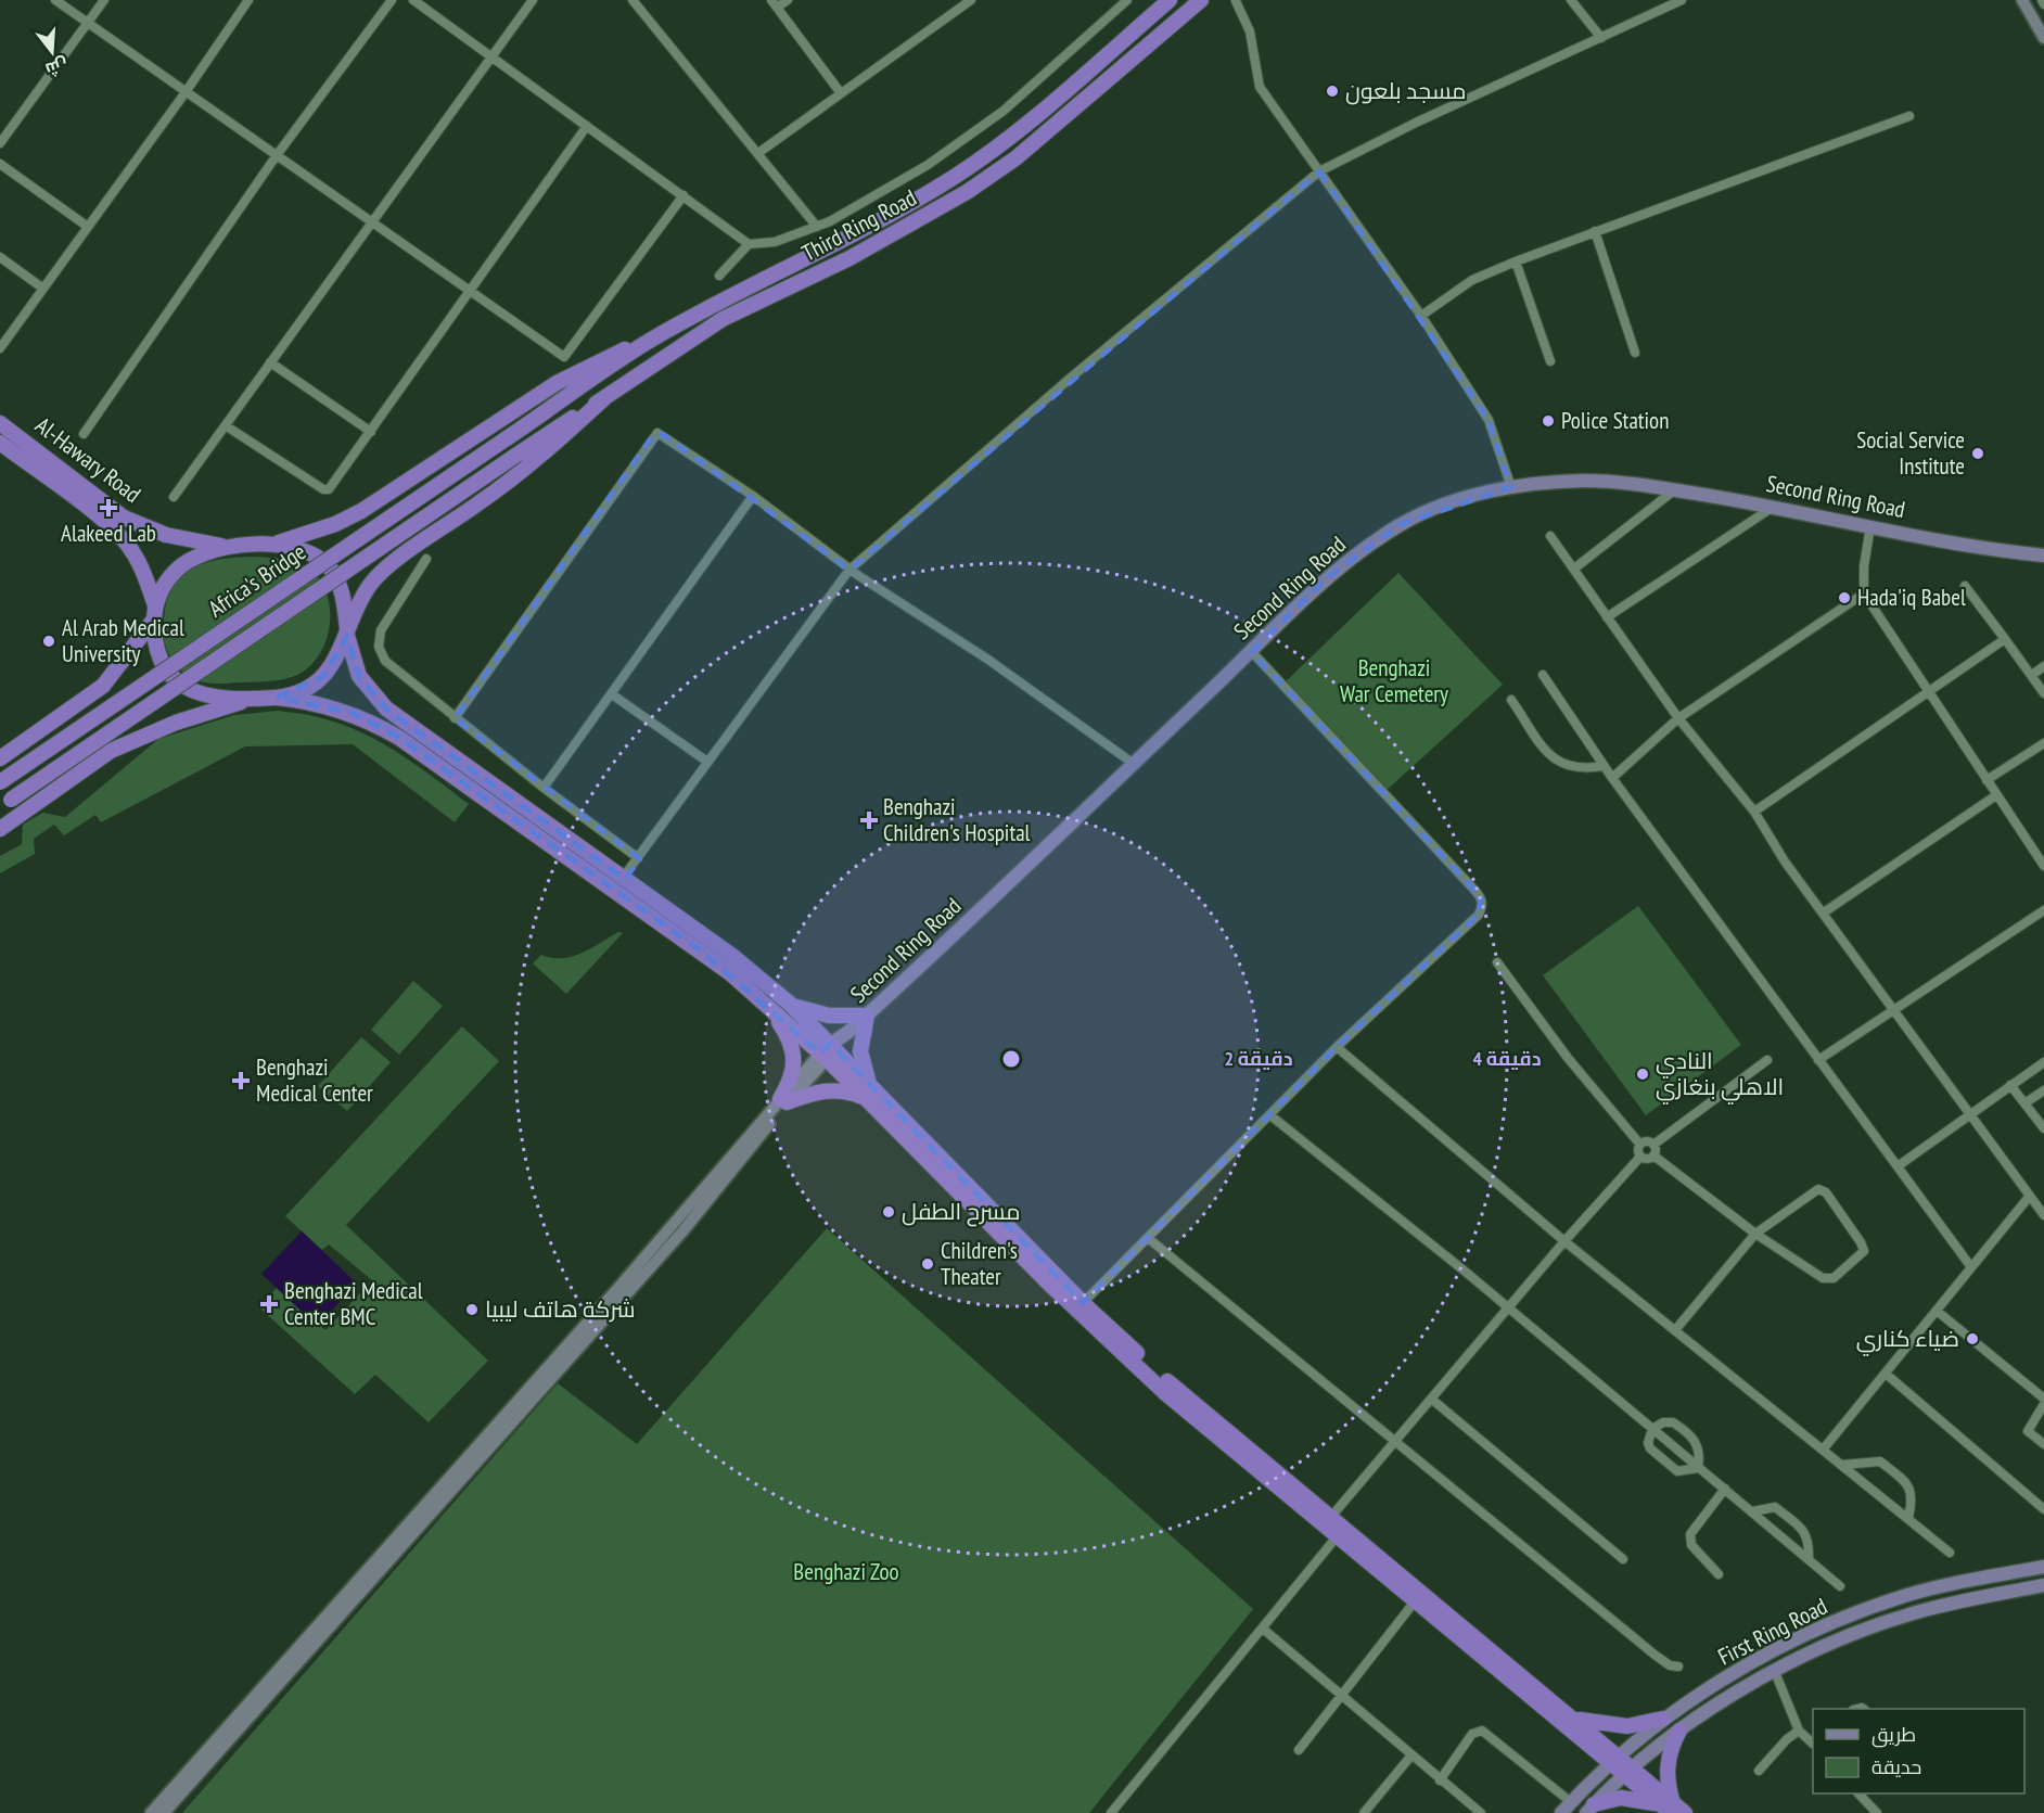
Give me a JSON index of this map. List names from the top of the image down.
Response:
{
  "streets": {
    "highway": ["Third Ring Road", "Al-Hawary Road", "Africa's Bridge"],
    "main road": ["Second Ring Road", "First Ring Road"]
  },
  "crossings": [
    ["Third Ring Road", "Africa's Bridge"]
  ],
  "parks": ["Benghazi War Cemetery", "Benghazi Zoo"],
  "places": {
    "other": [
      "مسجد بلعون",
      "Police Station",
      "Social Service Institute",
      "Hada'iq Babel",
      "Al Arab Medical University",
      "النادي الاهلي بنغازي",
      "مسرح الطفل",
      "Children's Theater",
      "شركة هاتف ليبيا",
      "ضياء كناري"
    ],
    "health": [
      "Alakeed Lab",
      "Benghazi Children's Hospital",
      "Benghazi Medical Center",
      "Benghazi Medical Center BMC"
    ]
  },
  "legend": ["طريق", "حديقة"],
  "north": "bottom",
  "rings": ["2 دقيقة", "4 دقيقة"]
}
